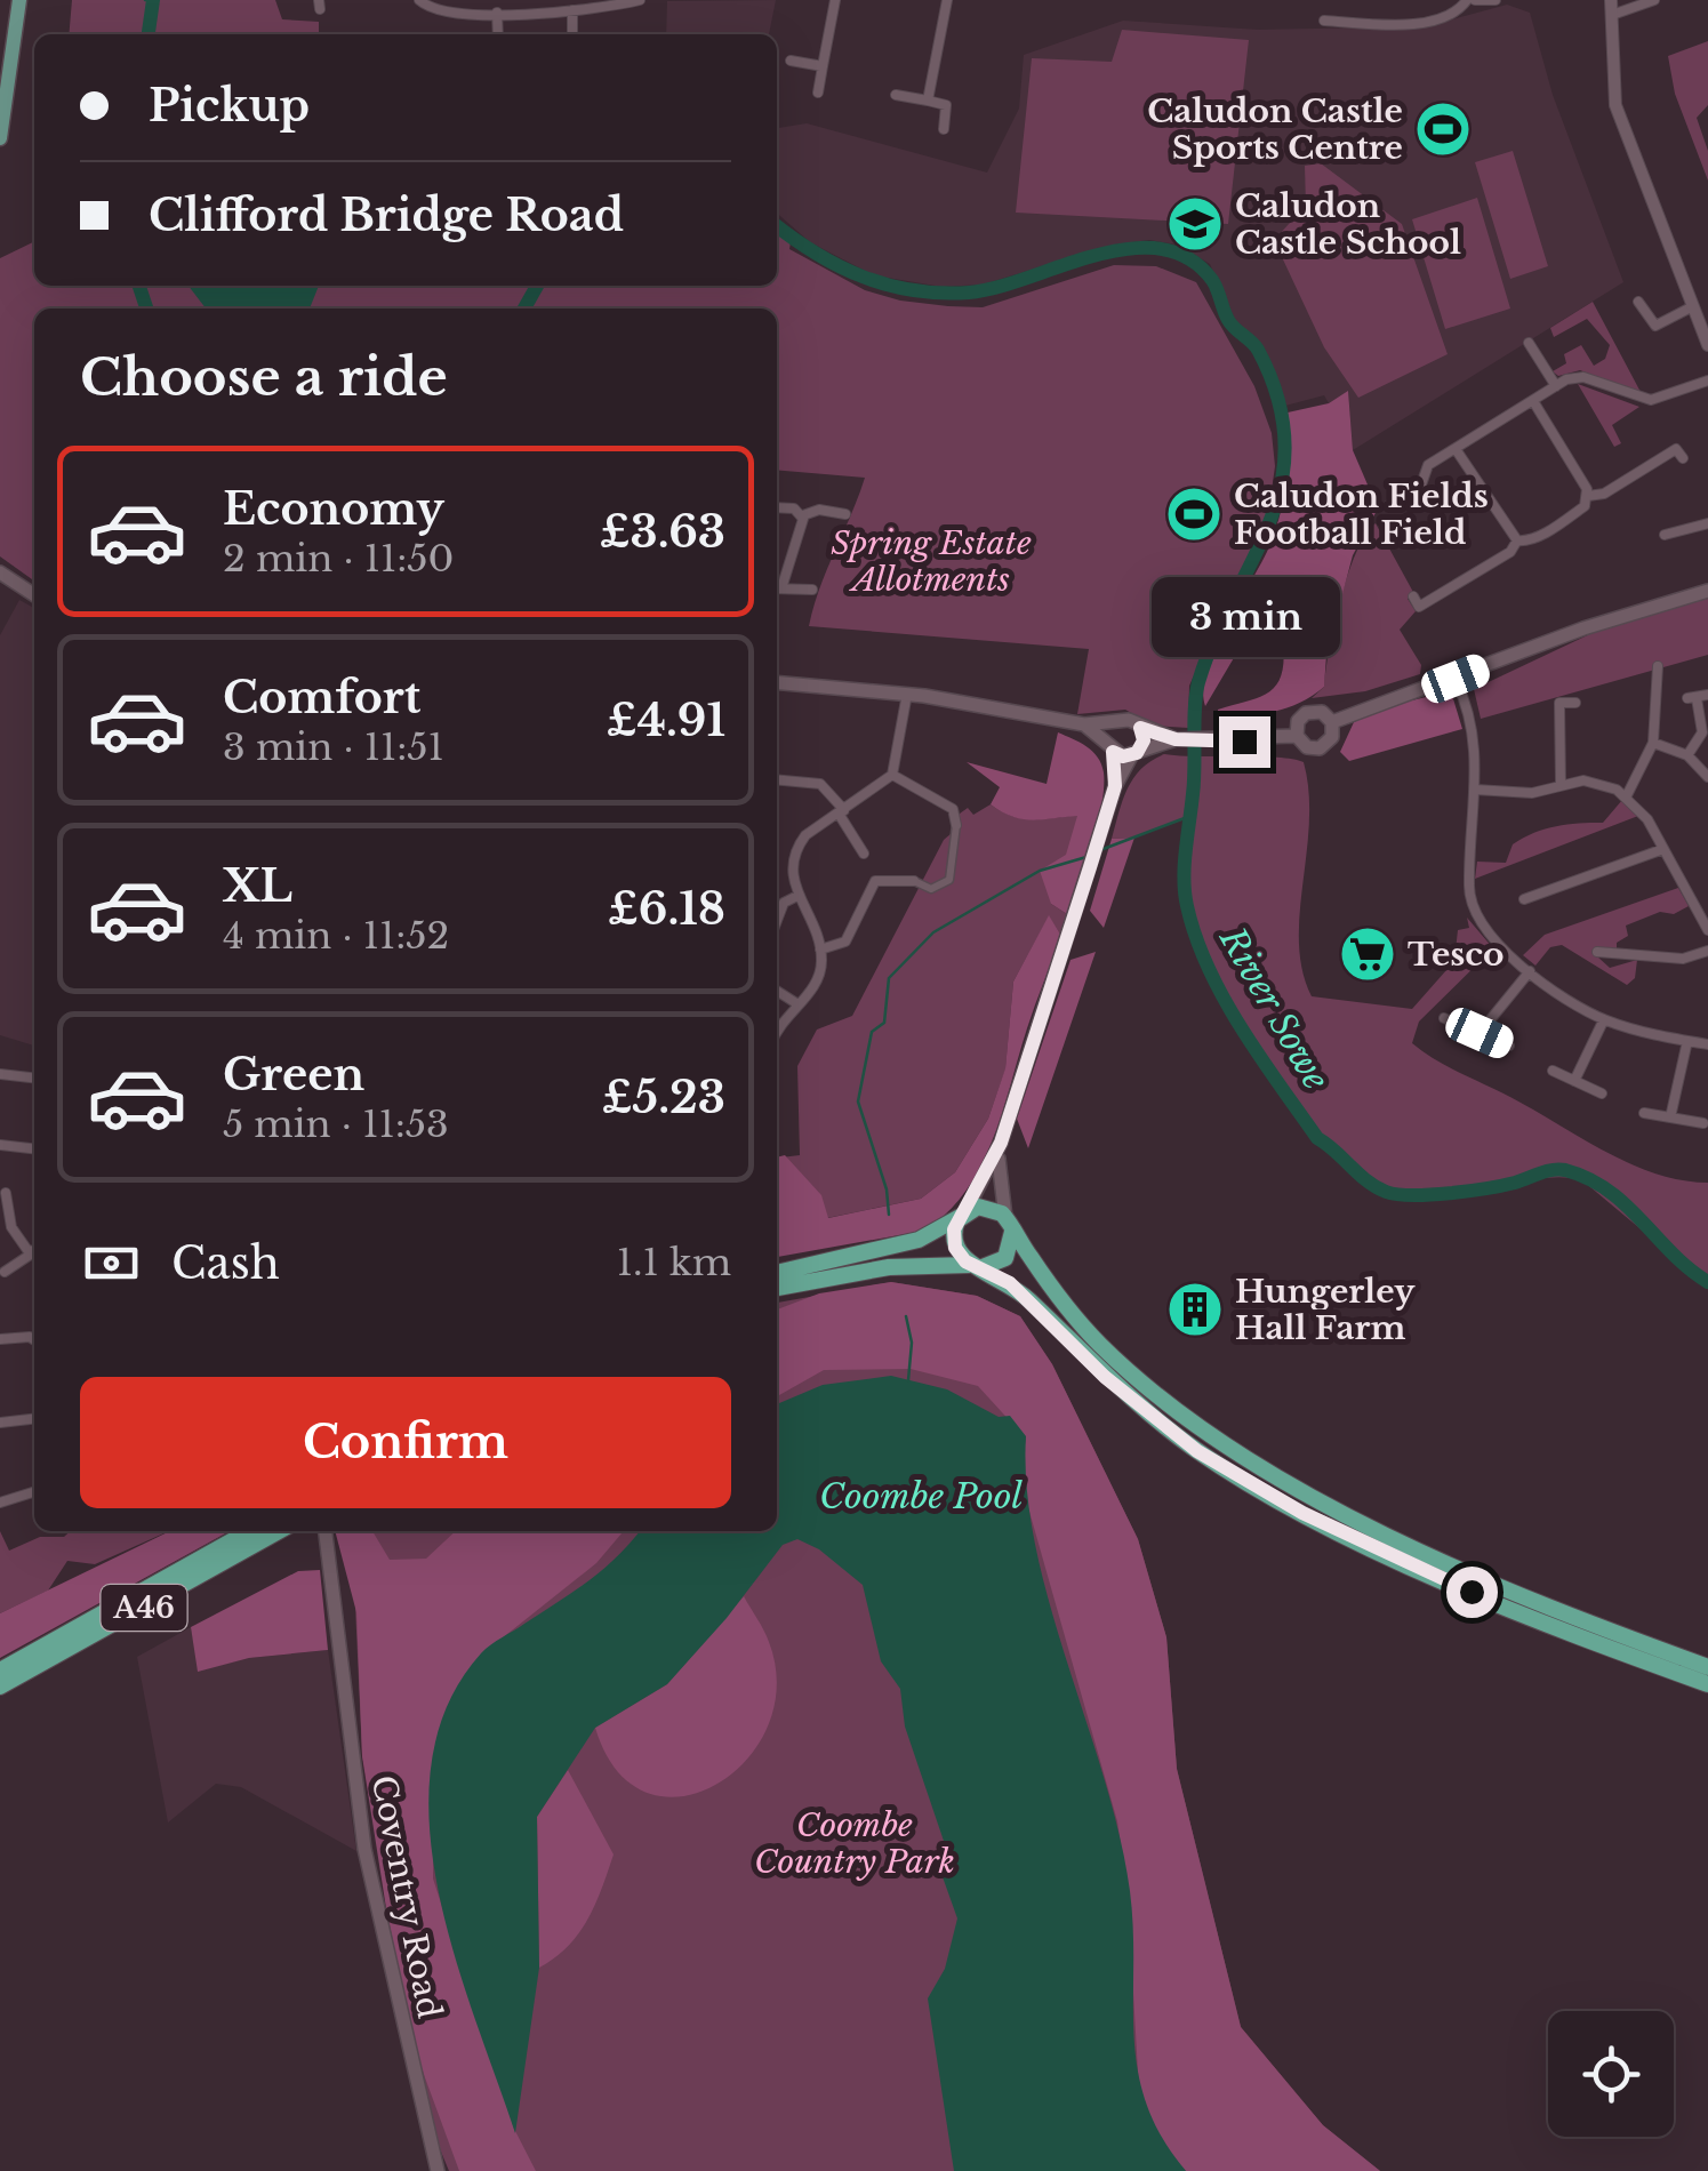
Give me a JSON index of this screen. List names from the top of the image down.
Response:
{
  "streets": {
    "highway": ["A46"],
    "main road": ["Coventry Road"]
  },
  "water": ["River Sowe", "Coombe Pool"],
  "parks": ["Spring Estate Allotments", "Coombe Country Park"],
  "places": {
    "sports": ["Caludon Castle Sports Centre", "Caludon Fields Football Field"],
    "school or university": ["Caludon Castle School"],
    "supermarket": ["Tesco"],
    "building": ["Hungerley Hall Farm"]
  },
  "page": {
    "banner": ["Pickup", "Clifford Bridge Road"],
    "heading": "Choose a ride",
    "list": [
      {
        "name": "Economy",
        "note": "2 min · 11:50",
        "value": "£3.63"
      },
      {
        "name": "Comfort",
        "note": "3 min · 11:51",
        "value": "£4.91"
      },
      {
        "name": "XL",
        "note": "4 min · 11:52",
        "value": "£6.18"
      },
      {
        "name": "Green",
        "note": "5 min · 11:53",
        "value": "£5.23"
      }
    ],
    "bubble": "3 min",
    "pay": ["Cash", "1.1 km"],
    "buttons": "Confirm"
  }
}
